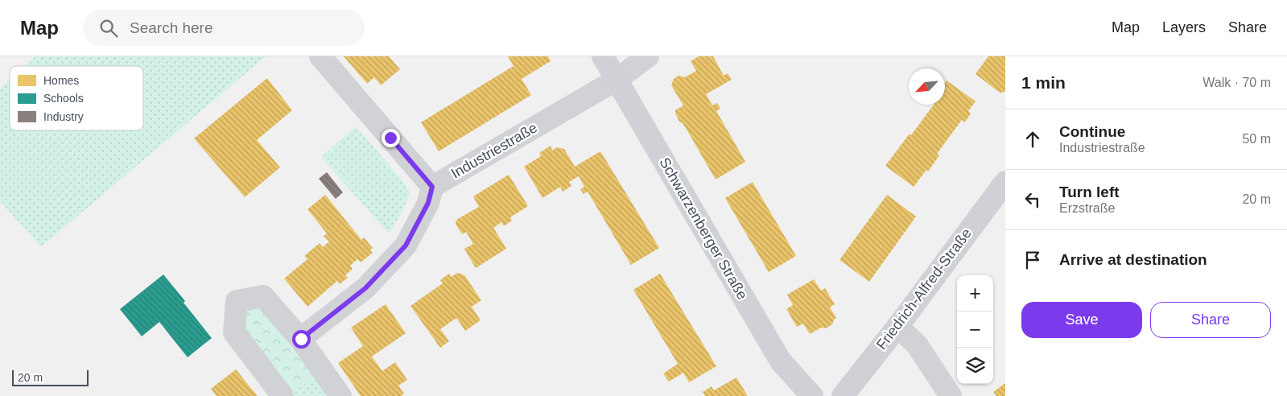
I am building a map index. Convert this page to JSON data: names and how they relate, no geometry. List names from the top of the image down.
{
  "streets": {
    "main road": ["Schwarzenberger Straße", "Friedrich-Alfred-Straße"],
    "street": ["Industriestraße"]
  },
  "crossings": [
    ["Industriestraße", "Schwarzenberger Straße"]
  ],
  "legend": ["Homes", "Schools", "Industry"],
  "scale_bar": "20 m",
  "north": "bottom left",
  "page": {
    "header": "Map",
    "search": "Search here",
    "nav": ["Map", "Layers", "Share"],
    "heading": ["1 min", "Walk · 70 m"],
    "list": [
      ["Continue", "Industriestraße", "50 m"],
      ["Turn left", "Erzstraße", "20 m"],
      "Arrive at destination"
    ],
    "map_buttons": ["+", "−"],
    "buttons": ["Save", "Share"],
    "scale": "20 m"
  }
}
